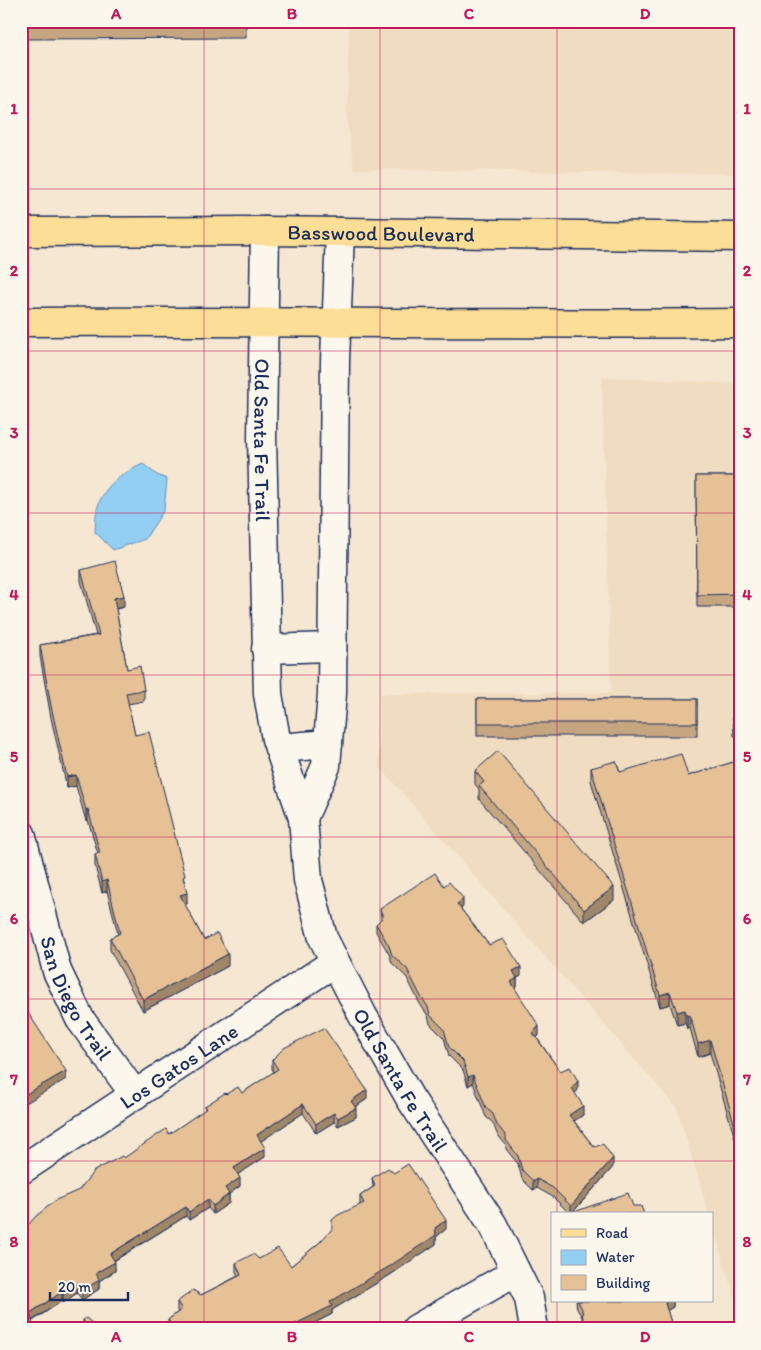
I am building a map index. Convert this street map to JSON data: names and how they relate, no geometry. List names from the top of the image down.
{
  "streets": {
    "main road": ["Basswood Boulevard"],
    "street": ["Old Santa Fe Trail", "San Diego Trail", "Los Gatos Lane"]
  },
  "crossings": [
    ["Basswood Boulevard", "Old Santa Fe Trail"],
    ["Old Santa Fe Trail", "Los Gatos Lane"],
    ["San Diego Trail", "Los Gatos Lane"]
  ],
  "legend": ["Road", "Water", "Building"],
  "scale_bar": "20 m",
  "grid": {
    "columns": [
      "A",
      "B",
      "C",
      "D"
    ],
    "rows": [
      "1",
      "2",
      "3",
      "4",
      "5",
      "6",
      "7",
      "8"
    ]
  }
}
